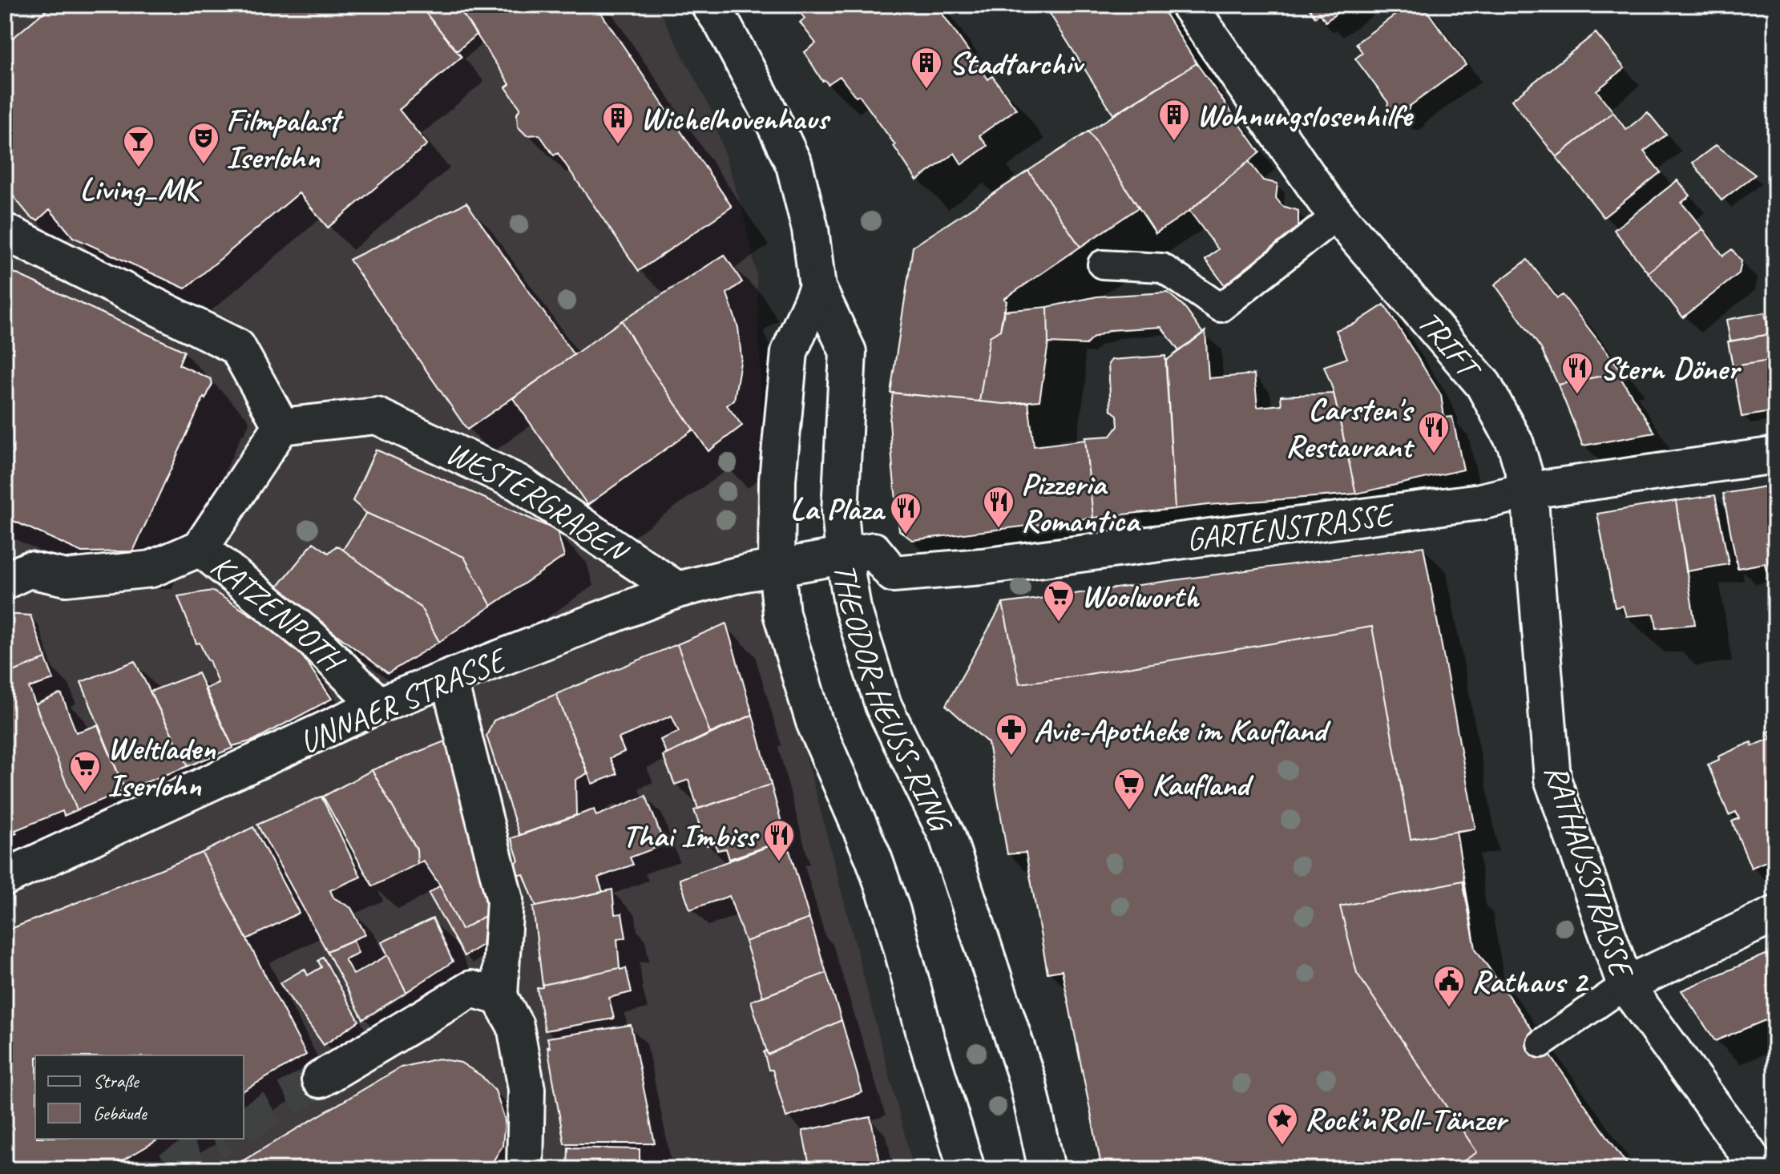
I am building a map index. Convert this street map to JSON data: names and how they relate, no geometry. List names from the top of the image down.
{
  "streets": {
    "street": [
      "TRIFT",
      "WESTERGRABEN",
      "GARTENSTRASSE",
      "KATZENPOTH",
      "THEODOR-HEUSS-RING",
      "UNNAER STRASSE",
      "RATHAUSSTRASSE"
    ]
  },
  "crossings": [
    ["TRIFT", "GARTENSTRASSE"],
    ["TRIFT", "RATHAUSSTRASSE"],
    ["WESTERGRABEN", "KATZENPOTH"],
    ["WESTERGRABEN", "UNNAER STRASSE"],
    ["GARTENSTRASSE", "THEODOR-HEUSS-RING"],
    ["GARTENSTRASSE", "UNNAER STRASSE"],
    ["GARTENSTRASSE", "RATHAUSSTRASSE"],
    ["KATZENPOTH", "UNNAER STRASSE"],
    ["THEODOR-HEUSS-RING", "UNNAER STRASSE"]
  ],
  "places": {
    "building": ["Stadtarchiv", "Wohnungslosenhilfe", "Wichelhovenhaus"],
    "theatre": ["Filmpalast Iserlohn"],
    "bar": ["Living_MK"],
    "restaurant": [
      "Stern Döner",
      "Carsten's Restaurant",
      "Pizzeria Romantica",
      "La Plaza",
      "Thai Imbiss"
    ],
    "supermarket": ["Woolworth", "Weltladen Iserlohn", "Kaufland"],
    "pharmacy": ["Avie-Apotheke im Kaufland"],
    "public building": ["Rathaus 2"],
    "place": ["Rock’n’Roll-Tänzer"]
  },
  "legend": ["Straße", "Gebäude"]
}
